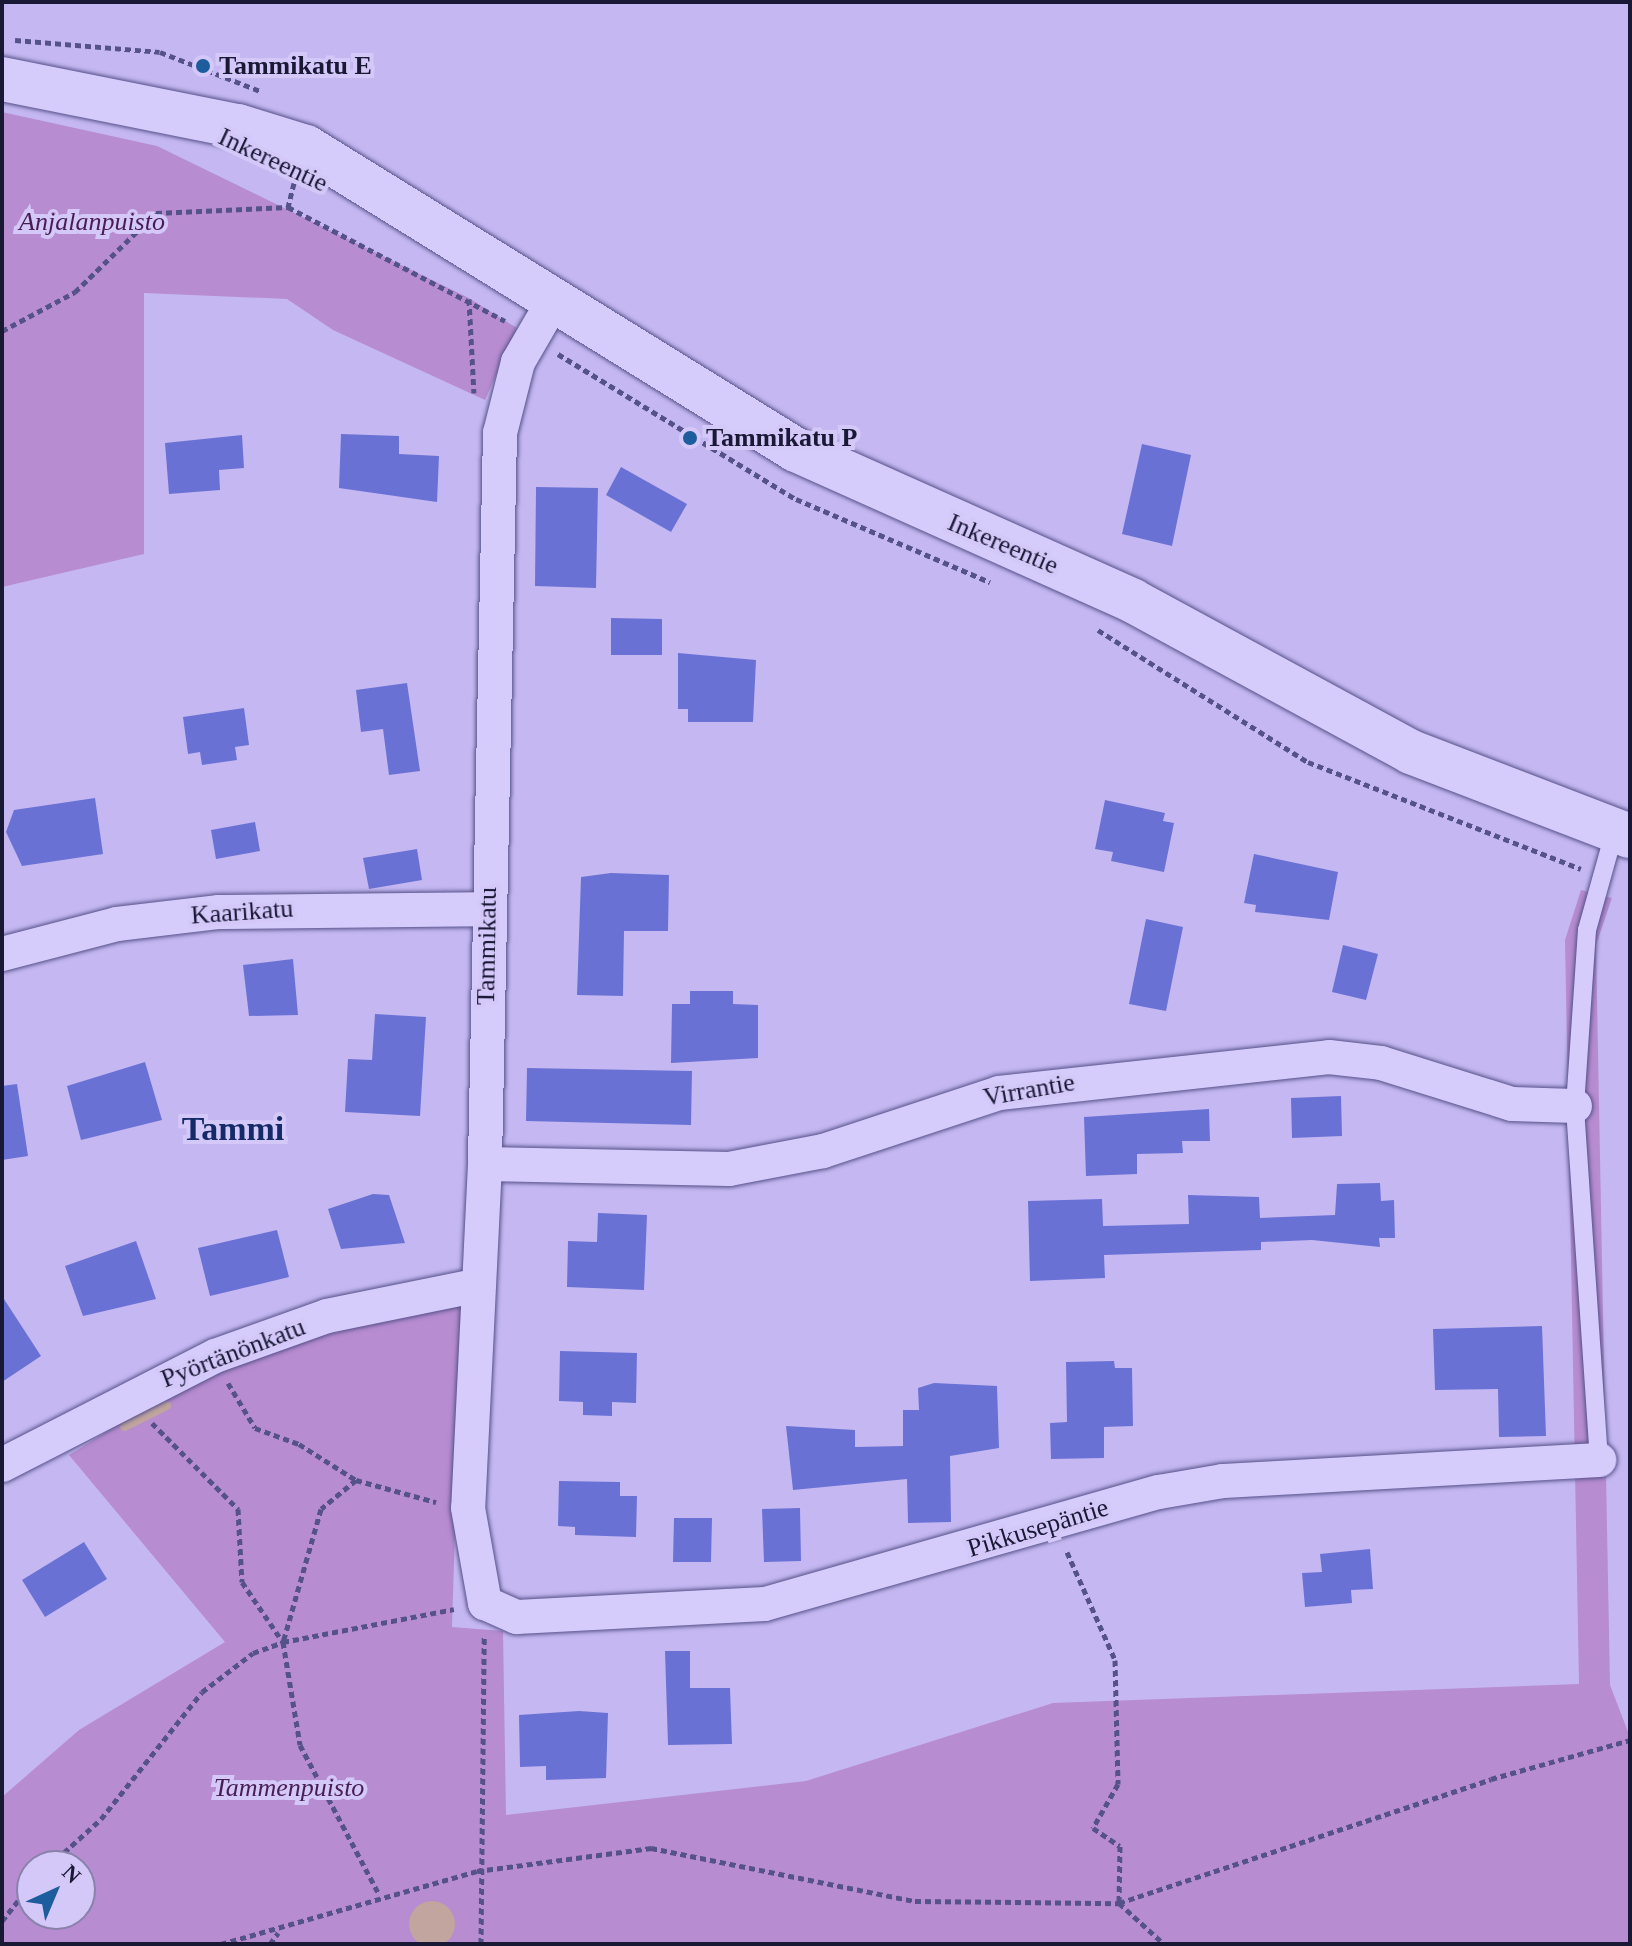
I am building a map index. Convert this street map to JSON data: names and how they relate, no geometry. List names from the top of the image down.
{
  "streets": {
    "street": [
      "Inkereentie",
      "Kaarikatu",
      "Tammikatu",
      "Virrantie",
      "Pyörtänönkatu",
      "Pikkusepäntie"
    ]
  },
  "crossings": [
    ["Inkereentie", "Tammikatu"],
    ["Kaarikatu", "Tammikatu"],
    ["Tammikatu", "Virrantie"],
    ["Tammikatu", "Pyörtänönkatu"],
    ["Tammikatu", "Pikkusepäntie"]
  ],
  "districts": ["Tammi"],
  "parks": ["Anjalanpuisto", "Tammenpuisto"],
  "places": ["Tammikatu E", "Tammikatu P"],
  "north": "top right"
}
